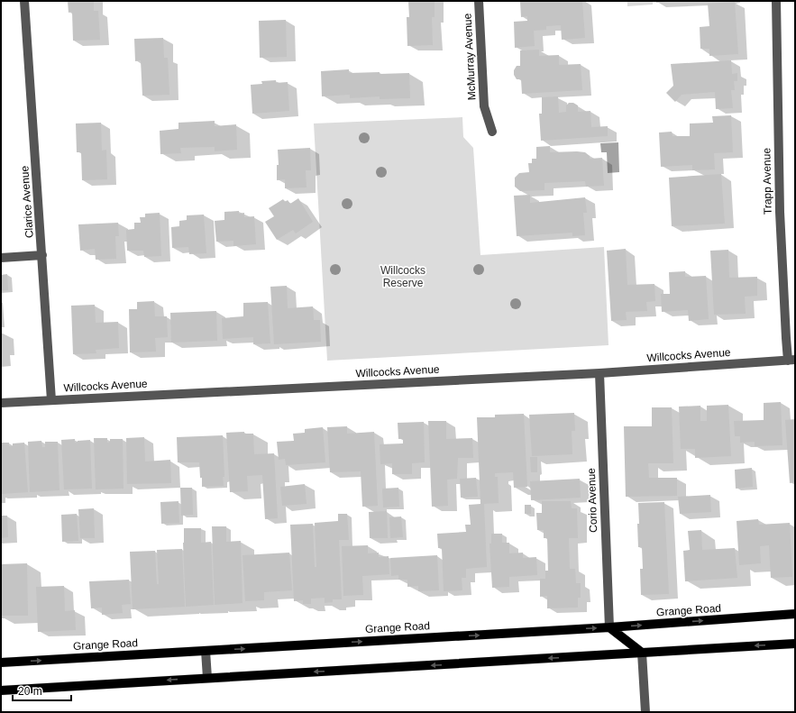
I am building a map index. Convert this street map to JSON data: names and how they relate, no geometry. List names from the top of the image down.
{
  "streets": {
    "main road": ["Grange Road"],
    "street": [
      "McMurray Avenue",
      "Trapp Avenue",
      "Clarice Avenue",
      "Willcocks Avenue",
      "Corio Avenue"
    ]
  },
  "crossings": [
    ["Trapp Avenue", "Willcocks Avenue"],
    ["Clarice Avenue", "Willcocks Avenue"],
    ["Willcocks Avenue", "Corio Avenue"],
    ["Corio Avenue", "Grange Road"]
  ],
  "parks": ["Willcocks Reserve"],
  "scale_bar": "20 m"
}
